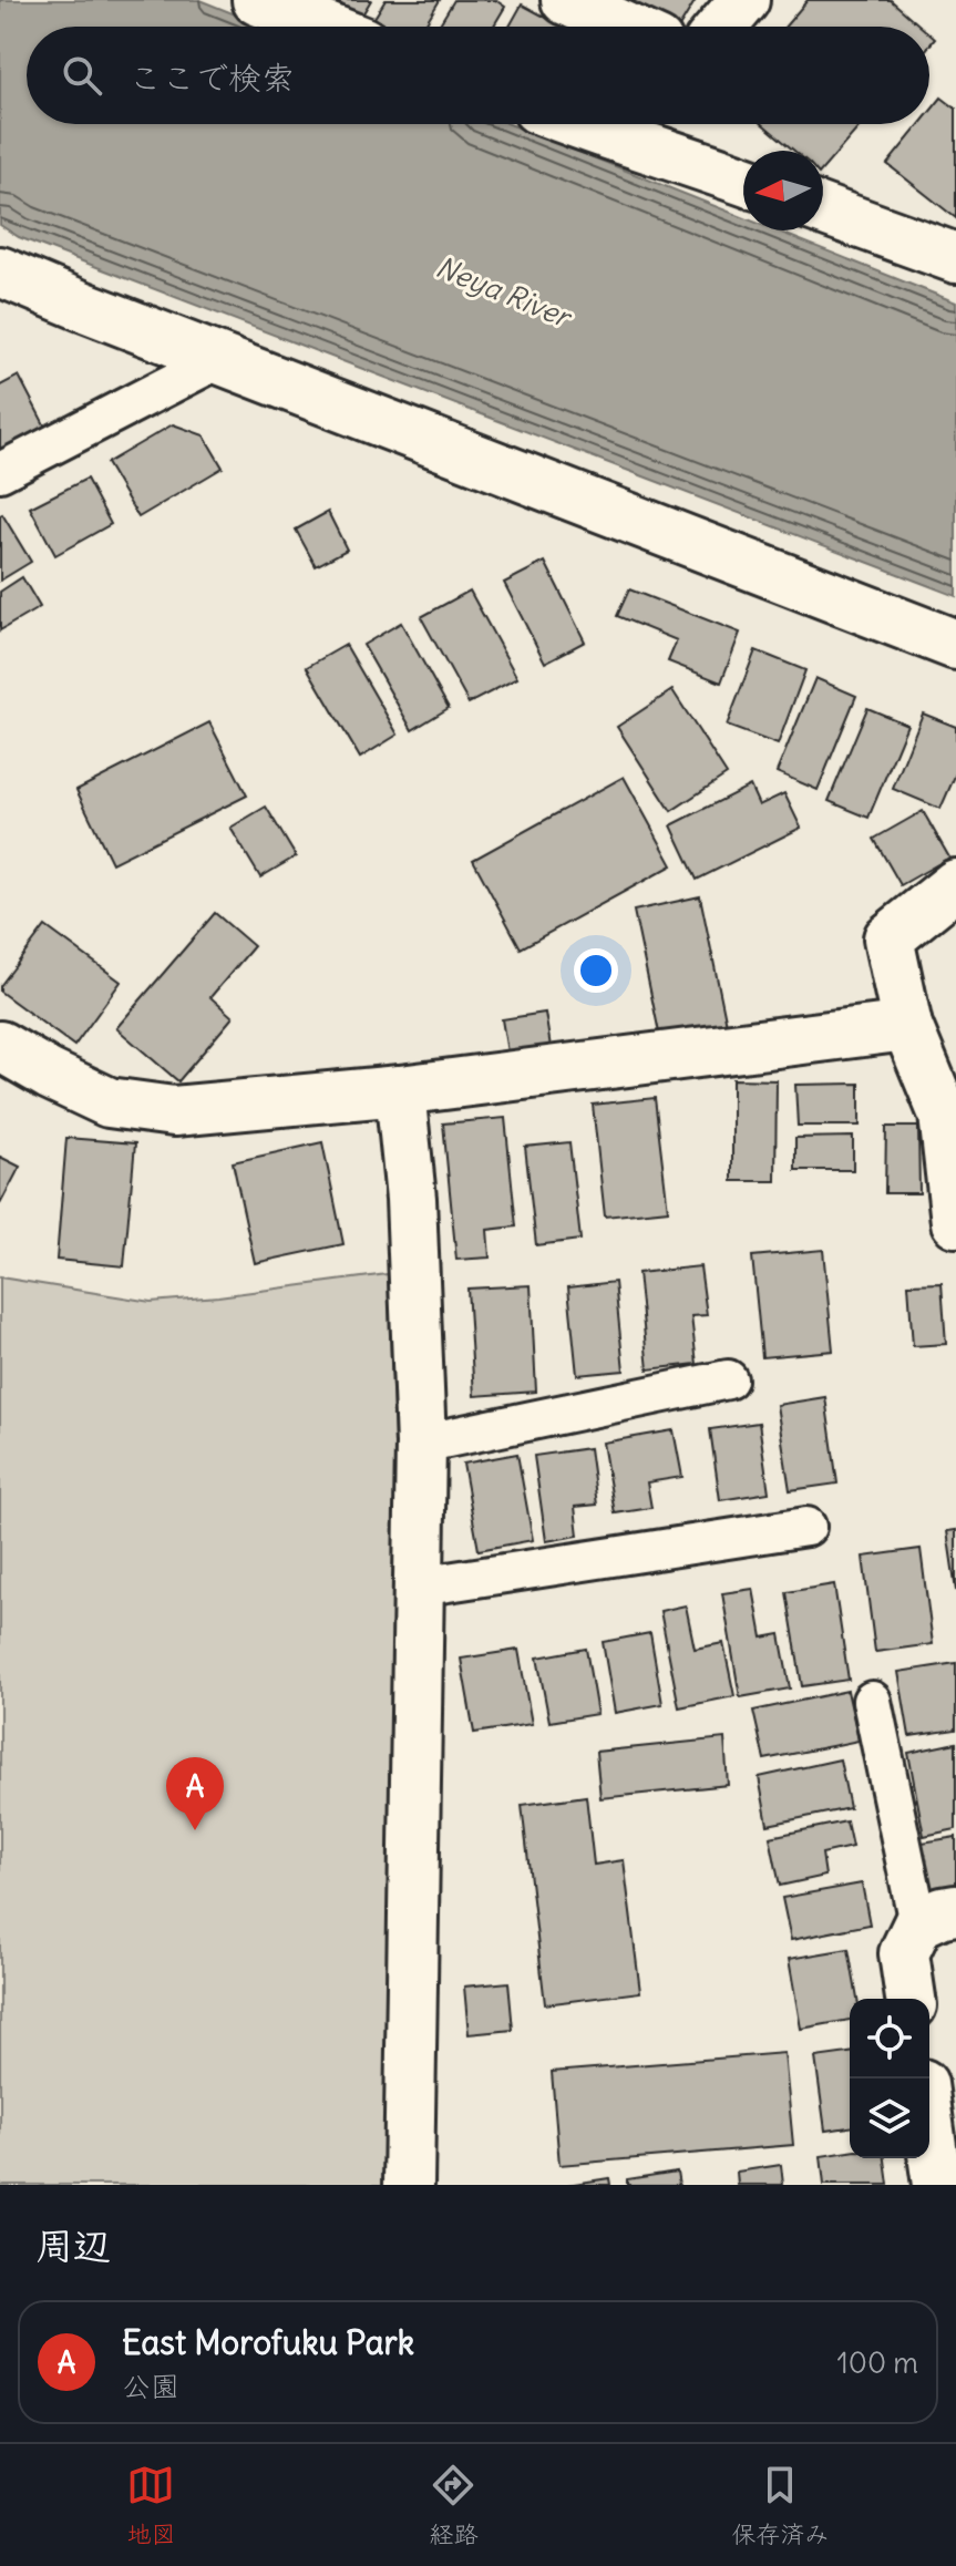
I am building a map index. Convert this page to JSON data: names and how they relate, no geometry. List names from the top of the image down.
{
  "water": ["Neya River"],
  "north": "left",
  "page": {
    "search": "ここで検索",
    "pins": "A",
    "heading": "周辺",
    "list": [
      {
        "mark": "A",
        "name": "East Morofuku Park",
        "note": "公園",
        "value": "100 m"
      }
    ],
    "nav": ["地図", "経路", "保存済み"]
  }
}
